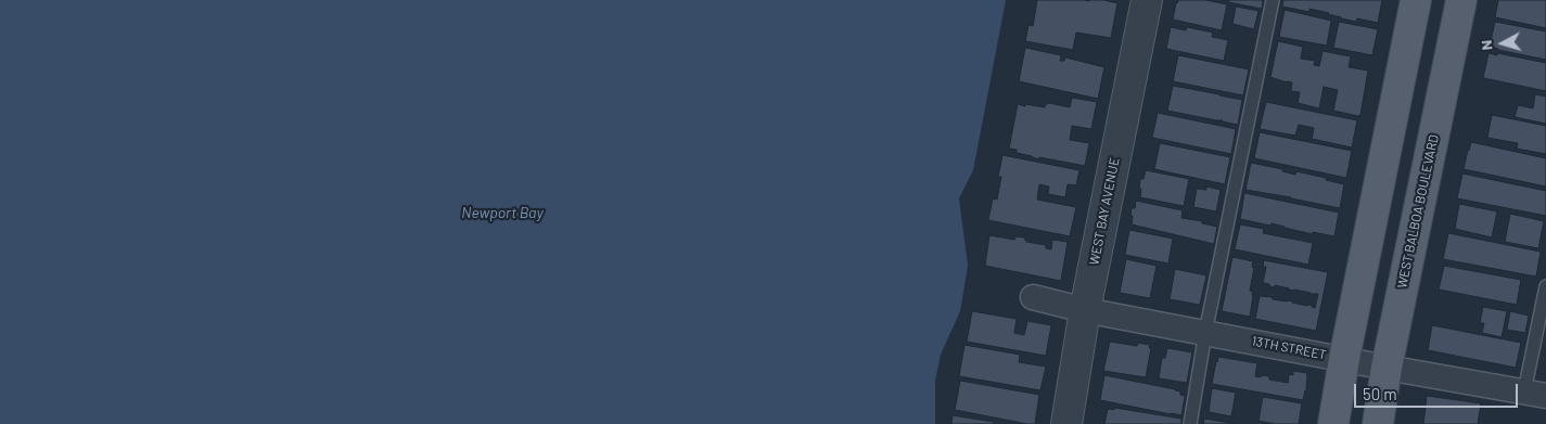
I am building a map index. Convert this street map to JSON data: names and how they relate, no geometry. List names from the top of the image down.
{
  "streets": {
    "main road": ["WEST BALBOA BOULEVARD"],
    "street": ["WEST BAY AVENUE", "13TH STREET"]
  },
  "crossings": [
    ["WEST BAY AVENUE", "13TH STREET"],
    ["WEST BALBOA BOULEVARD", "13TH STREET"]
  ],
  "water": ["Newport Bay"],
  "scale_bar": "50 m",
  "north": "left"
}
